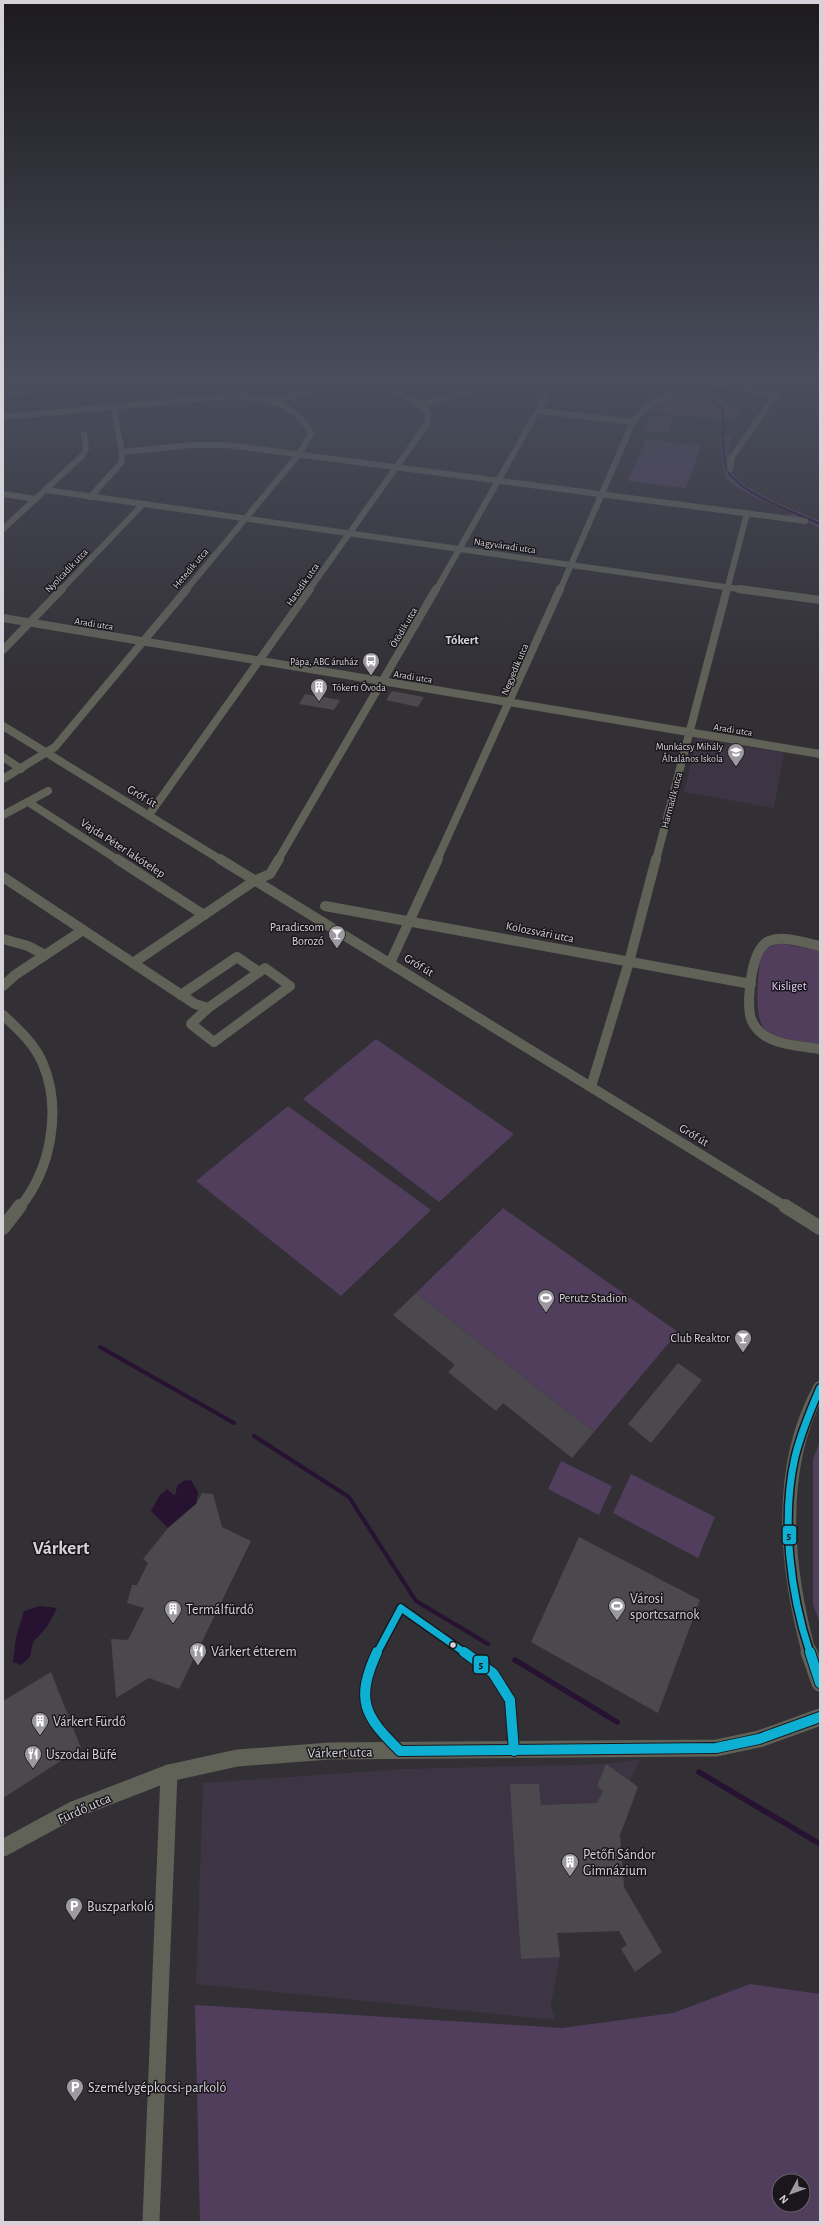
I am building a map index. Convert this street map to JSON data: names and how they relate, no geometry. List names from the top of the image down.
{
  "streets": {
    "street": [
      "Nagyváradi utca",
      "Hetedik utca",
      "Nyolcadik utca",
      "Hatodik utca",
      "Aradi utca",
      "Ötödik utca",
      "Negyedik utca",
      "Gróf út",
      "Harmadik utca",
      "Vajda Péter lakótelep",
      "Kolozsvári utca",
      "Várkert utca",
      "Fürdő utca"
    ]
  },
  "crossings": [
    ["Nagyváradi utca", "Hetedik utca"],
    ["Nagyváradi utca", "Nyolcadik utca"],
    ["Nagyváradi utca", "Hatodik utca"],
    ["Nagyváradi utca", "Ötödik utca"],
    ["Nagyváradi utca", "Negyedik utca"],
    ["Nagyváradi utca", "Harmadik utca"],
    ["Hetedik utca", "Aradi utca"],
    ["Hetedik utca", "Gróf út"],
    ["Nyolcadik utca", "Aradi utca"],
    ["Hatodik utca", "Aradi utca"],
    ["Hatodik utca", "Gróf út"],
    ["Aradi utca", "Ötödik utca"],
    ["Aradi utca", "Negyedik utca"],
    ["Aradi utca", "Harmadik utca"],
    ["Ötödik utca", "Gróf út"],
    ["Negyedik utca", "Gróf út"],
    ["Negyedik utca", "Kolozsvári utca"],
    ["Gróf út", "Harmadik utca"],
    ["Harmadik utca", "Kolozsvári utca"],
    ["Várkert utca", "Fürdő utca"]
  ],
  "districts": ["Tókert", "Várkert"],
  "parks": ["Kisliget"],
  "places": {
    "bus stop": ["Pápa, ABC áruház"],
    "building": [
      "Tókerti Óvoda",
      "Termálfürdő",
      "Várkert Fürdő",
      "Petőfi Sándor Gimnázium"
    ],
    "school or university": ["Munkácsy Mihály Általános Iskola"],
    "bar": ["Paradicsom Borozó", "Club Reaktor"],
    "sports": ["Perutz Stadion", "Városi sportcsarnok"],
    "restaurant": ["Várkert étterem", "Uszodai Büfé"],
    "parking": ["Buszparkoló", "Személygépkocsi-parkoló"]
  },
  "lines": ["transit line 5"],
  "north": "bottom left"
}
